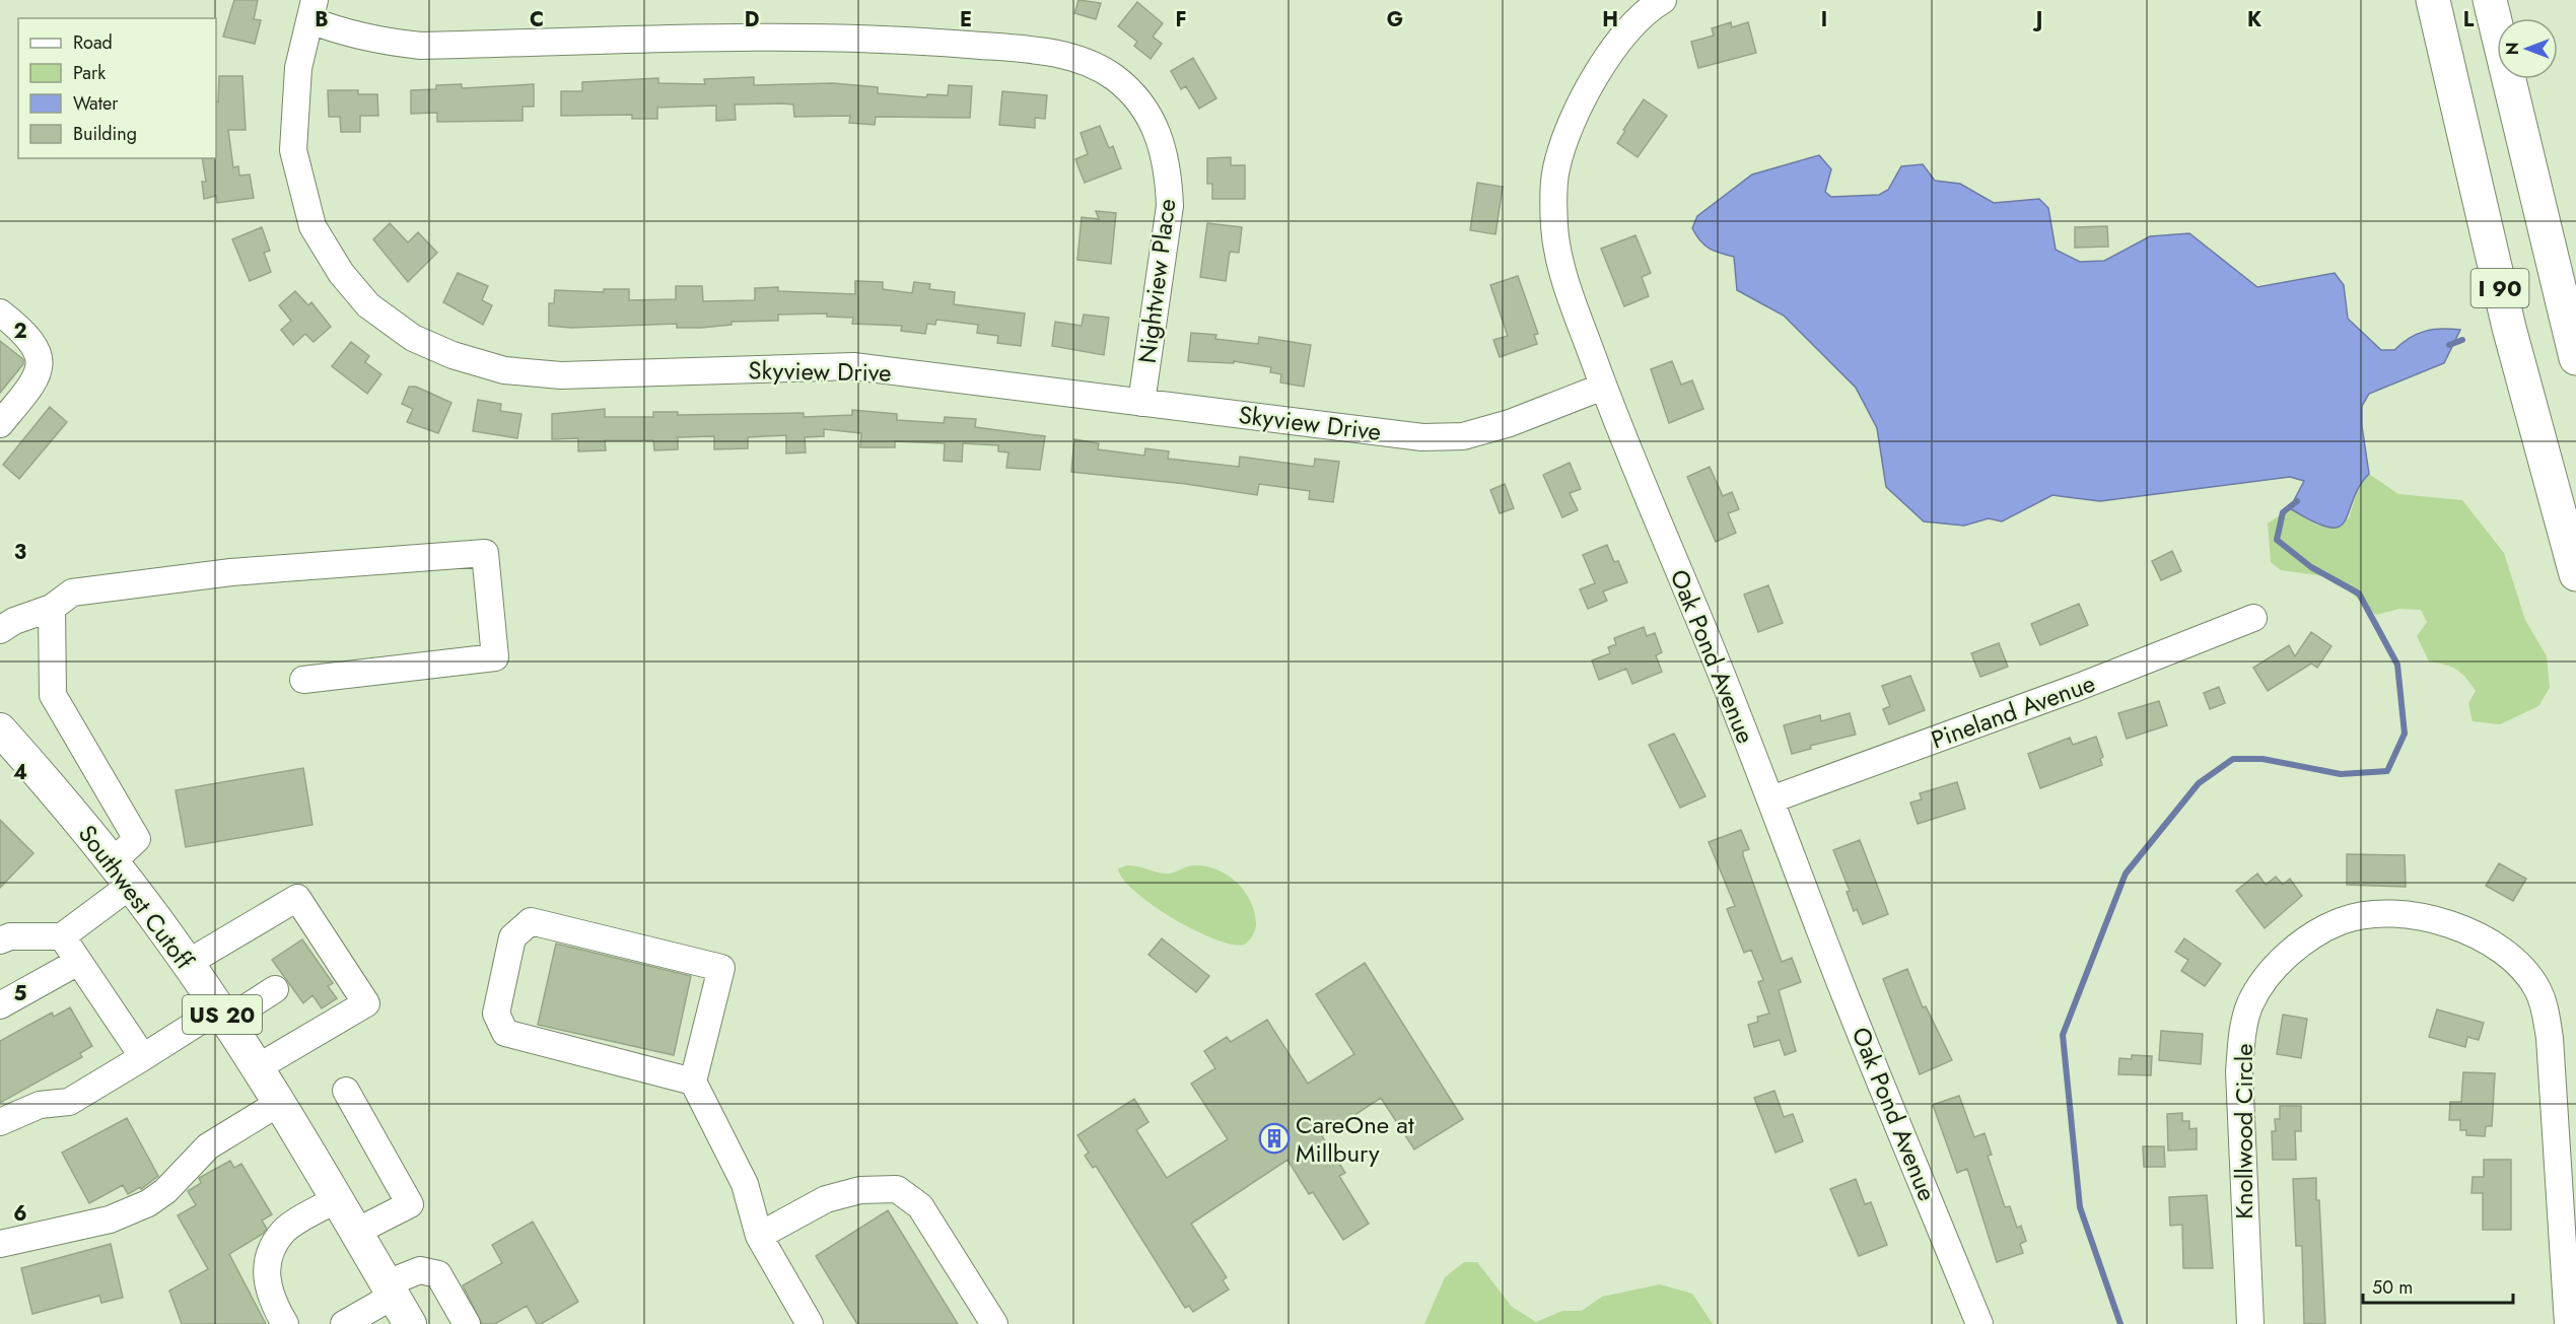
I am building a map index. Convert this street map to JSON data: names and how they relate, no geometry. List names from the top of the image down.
{
  "streets": {
    "highway": ["I 90"],
    "main road": ["Southwest Cutoff", "US 20"],
    "street": [
      "Nightview Place",
      "Skyview Drive",
      "Oak Pond Avenue",
      "Pineland Avenue",
      "Knollwood Circle"
    ]
  },
  "crossings": [
    ["Nightview Place", "Skyview Drive"],
    ["Skyview Drive", "Oak Pond Avenue"],
    ["Oak Pond Avenue", "Pineland Avenue"]
  ],
  "places": {
    "building": ["CareOne at Millbury"]
  },
  "legend": [
    "Road",
    "Park",
    "Water",
    "Building"
  ],
  "scale_bar": "50 m",
  "north": "left",
  "grid": {
    "columns": [
      "B",
      "C",
      "D",
      "E",
      "F",
      "G",
      "H",
      "I",
      "J",
      "K",
      "L"
    ],
    "rows": [
      "2",
      "3",
      "4",
      "5",
      "6"
    ]
  }
}
